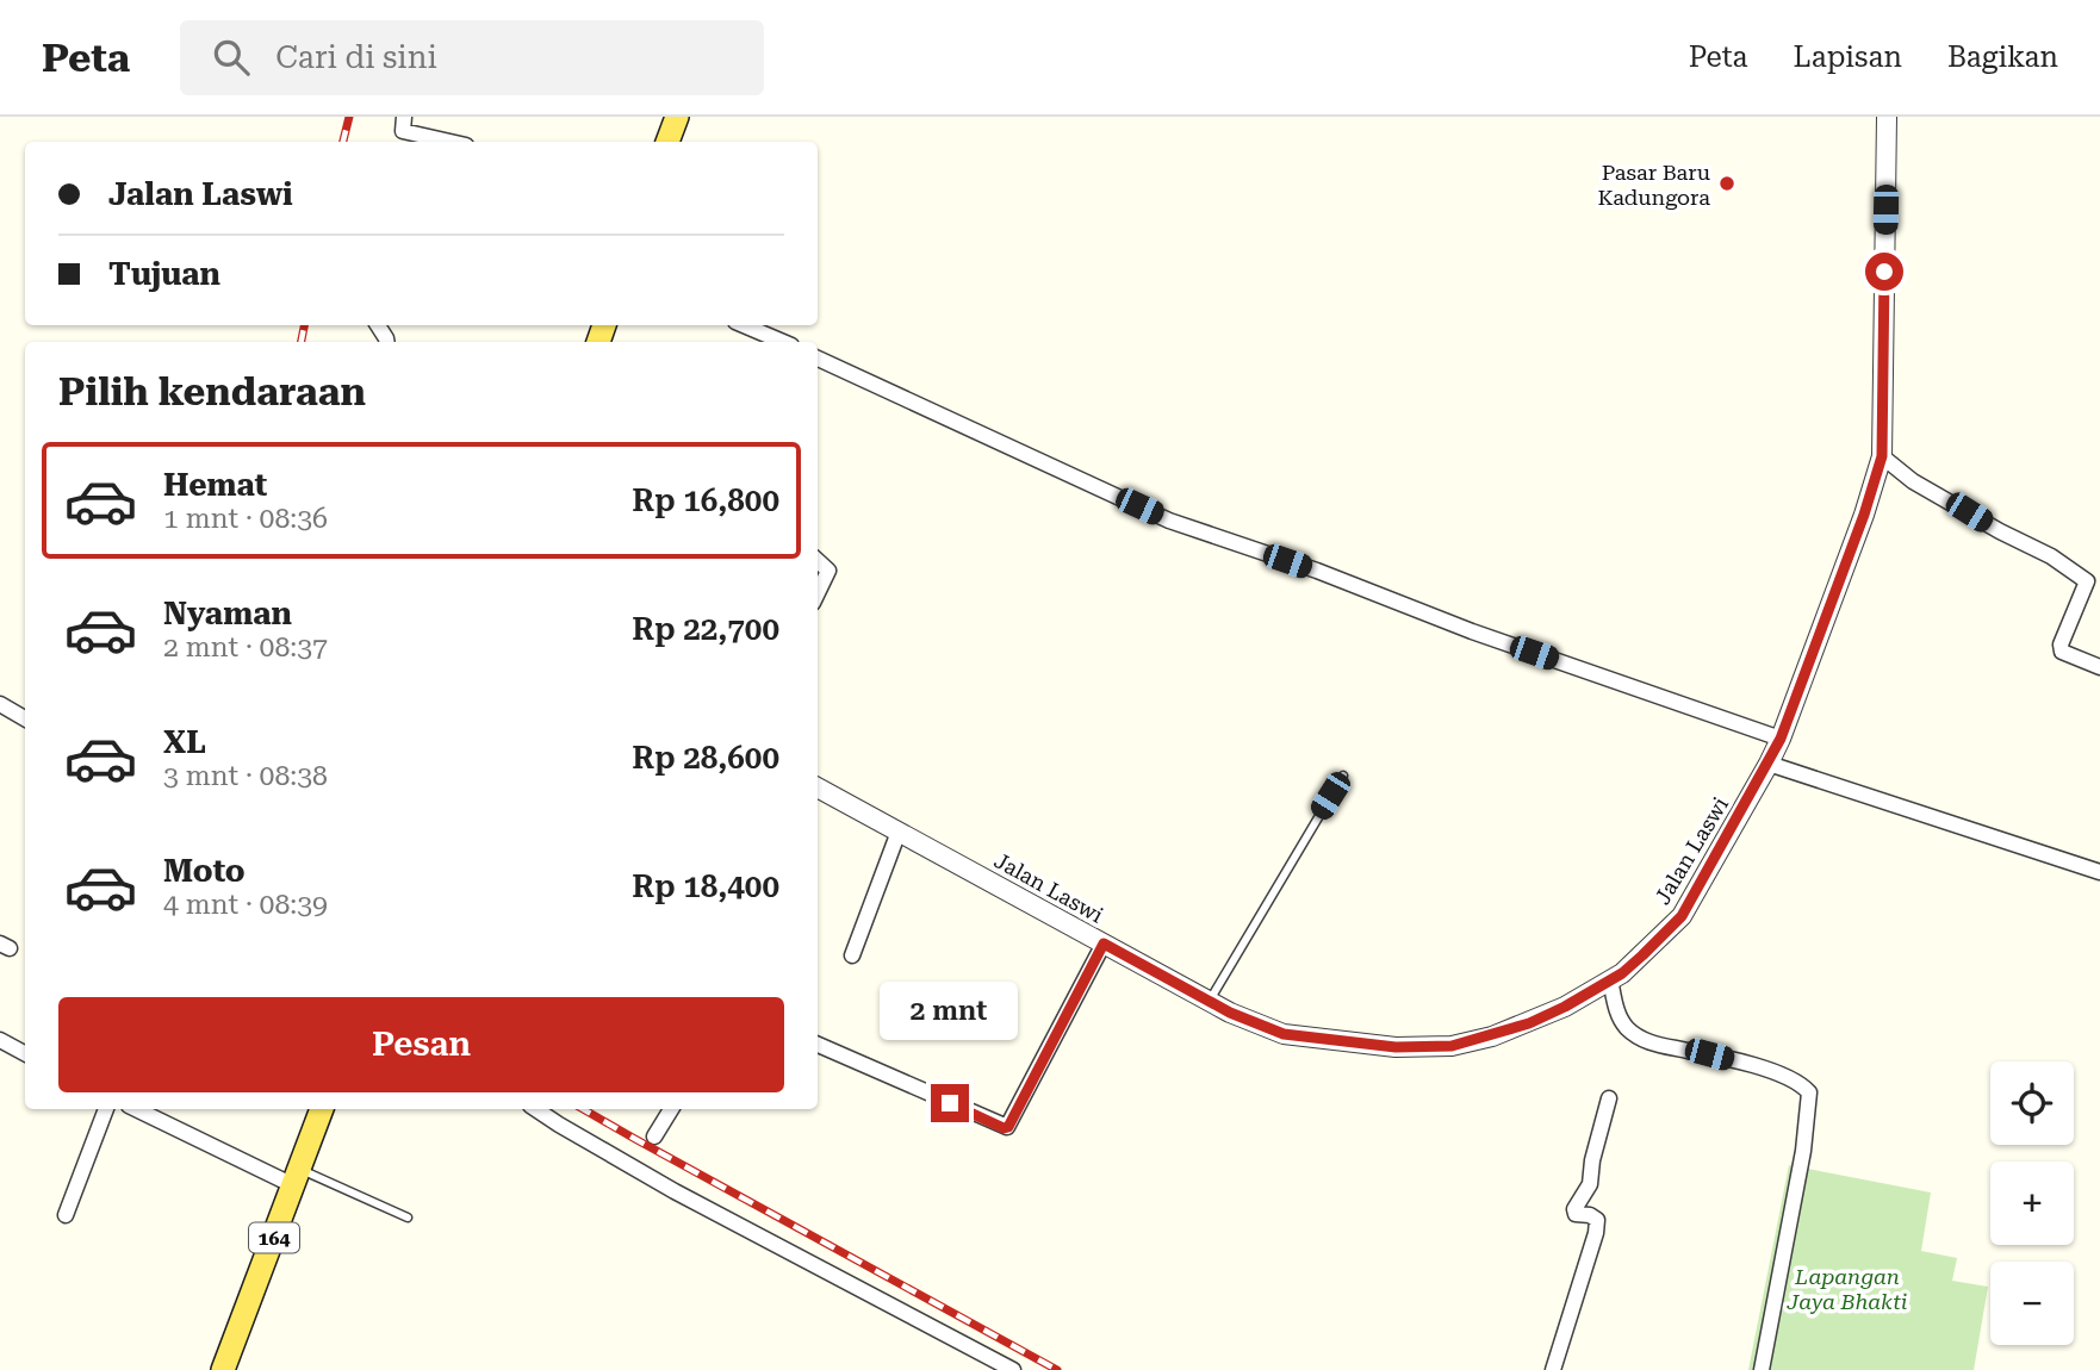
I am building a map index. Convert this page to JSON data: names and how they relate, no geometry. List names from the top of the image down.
{
  "streets": {
    "main road": ["164"],
    "street": ["Jalan Laswi"]
  },
  "parks": ["Lapangan Jaya Bhakti"],
  "places": ["Pasar Baru Kadungora"],
  "page": {
    "header": "Peta",
    "search": "Cari di sini",
    "nav": ["Peta", "Lapisan", "Bagikan"],
    "banner": ["Jalan Laswi", "Tujuan"],
    "heading": "Pilih kendaraan",
    "list": [
      {
        "name": "Hemat",
        "note": "1 mnt · 08:36",
        "value": "Rp 16,800"
      },
      {
        "name": "Nyaman",
        "note": "2 mnt · 08:37",
        "value": "Rp 22,700"
      },
      {
        "name": "XL",
        "note": "3 mnt · 08:38",
        "value": "Rp 28,600"
      },
      {
        "name": "Moto",
        "note": "4 mnt · 08:39",
        "value": "Rp 18,400"
      }
    ],
    "buttons": "Pesan",
    "bubble": "2 mnt",
    "map_buttons": ["+", "−"]
  }
}
